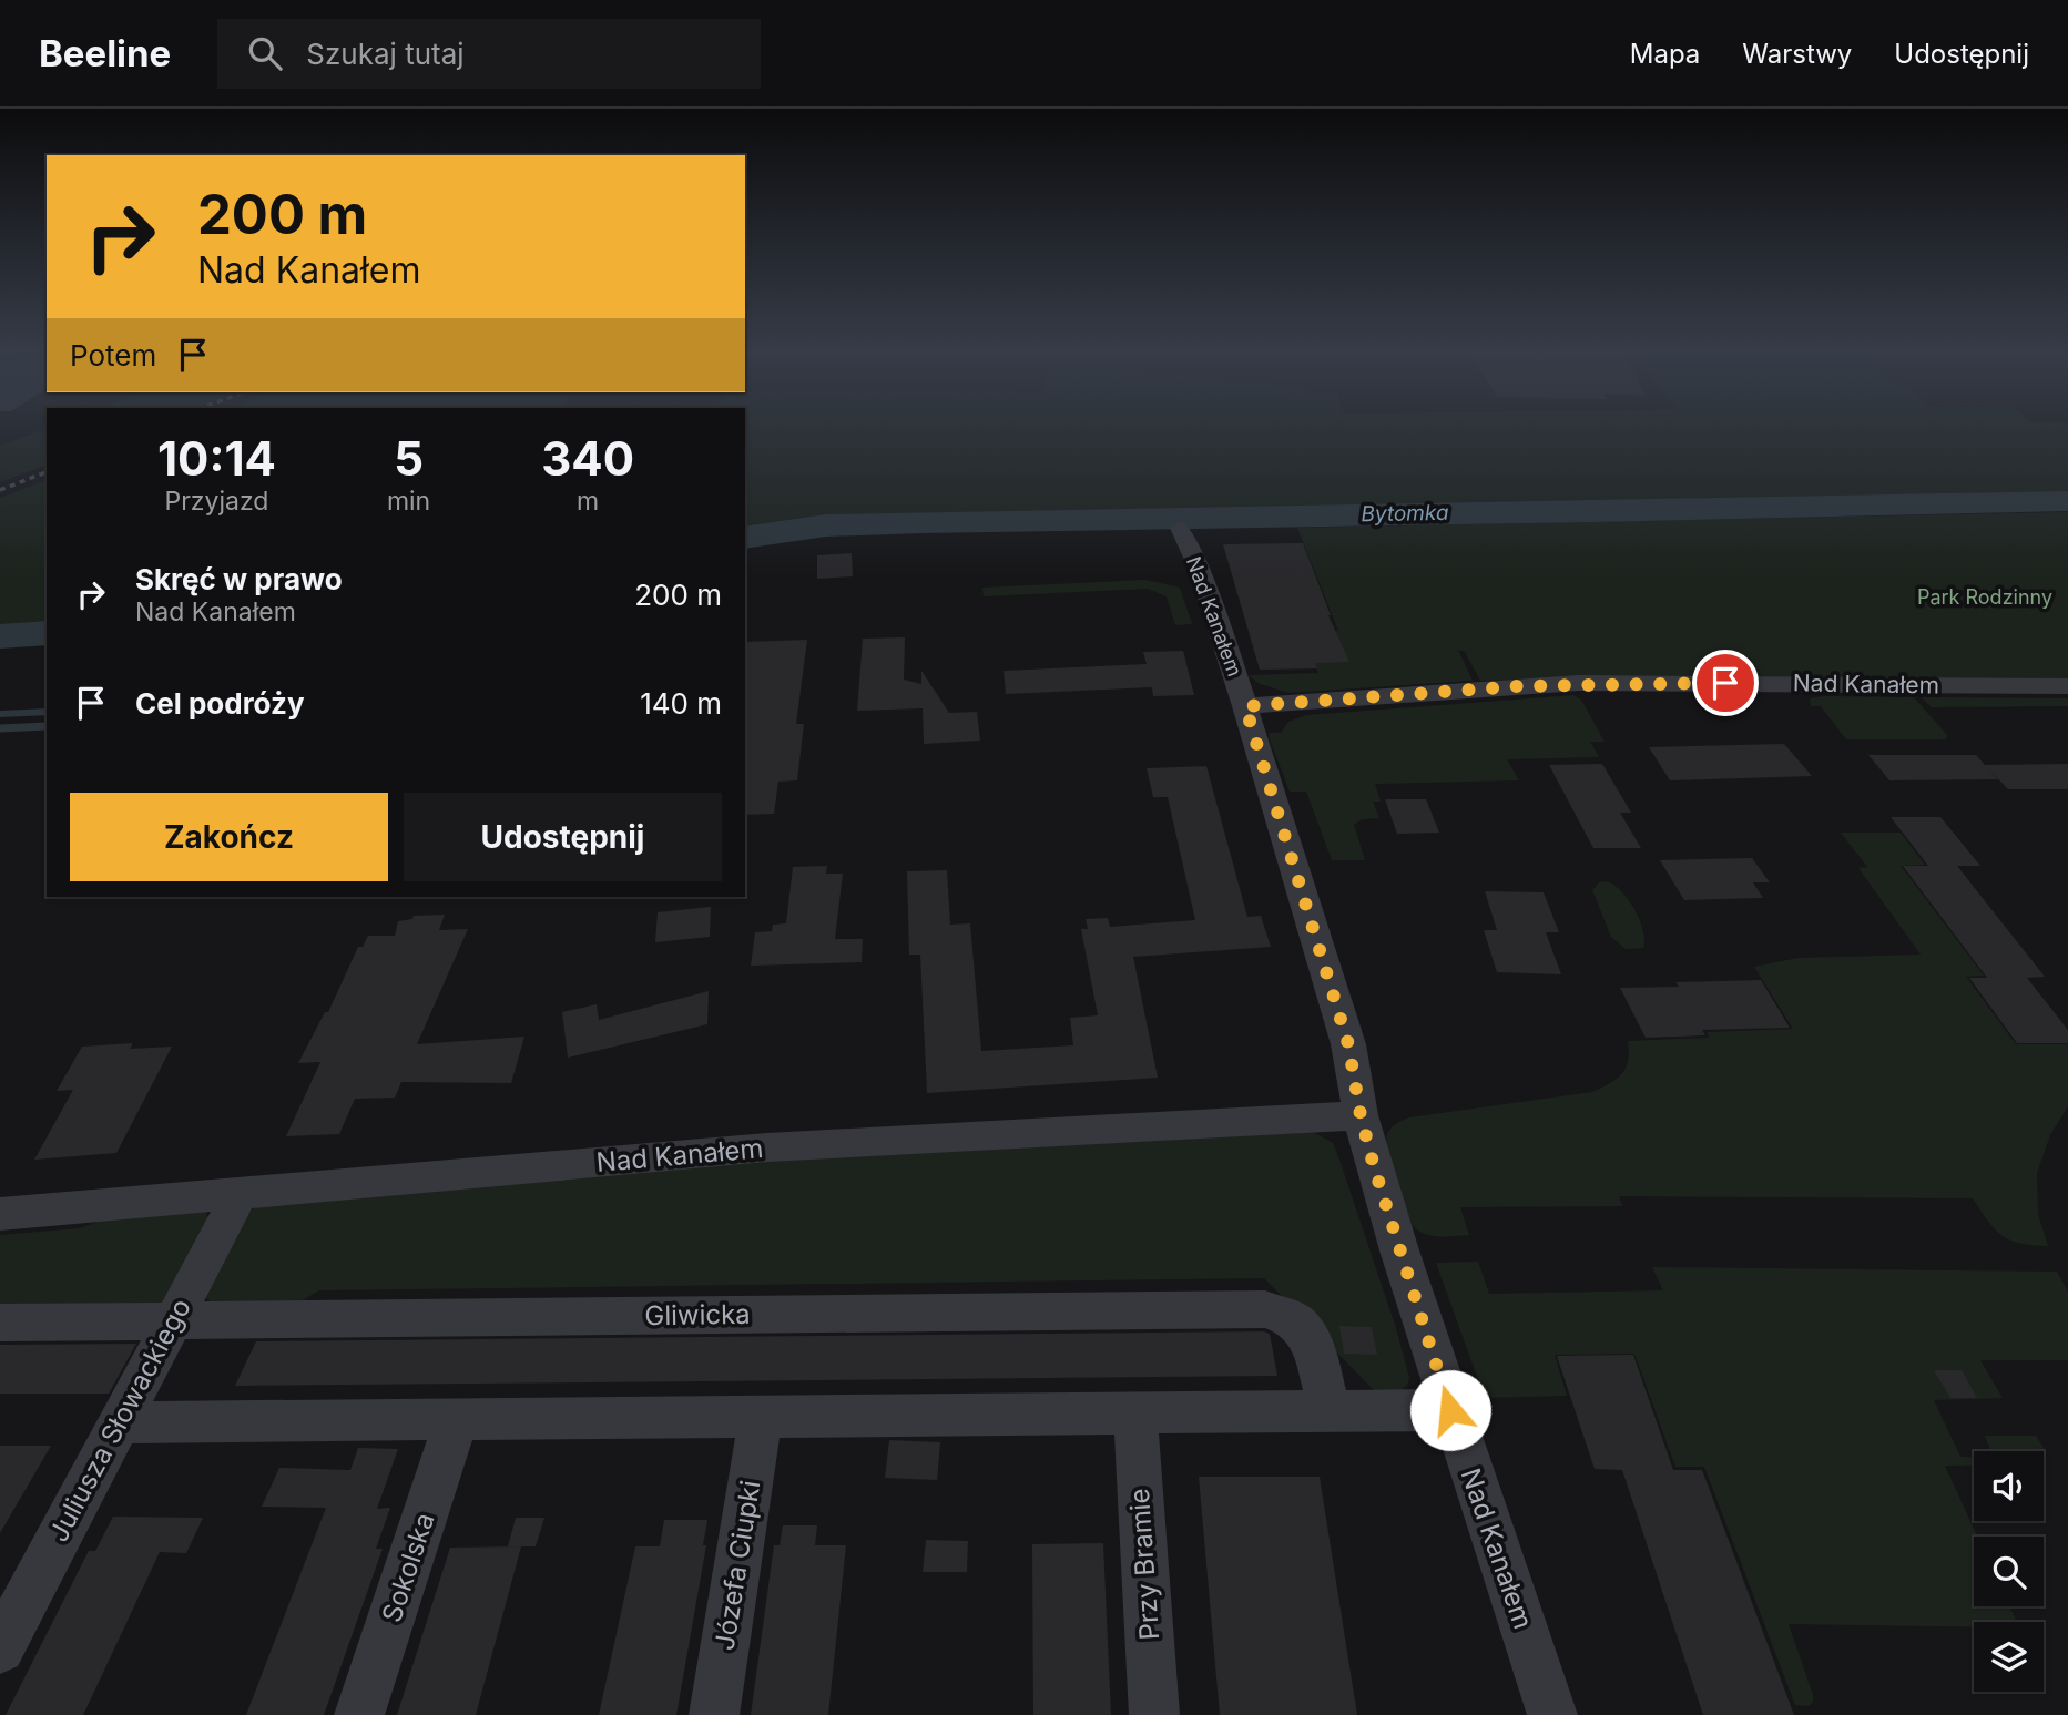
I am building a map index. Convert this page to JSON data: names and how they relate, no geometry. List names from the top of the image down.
{
  "streets": {
    "street": [
      "Nad Kanałem",
      "Gliwicka",
      "Juliusza Słowackiego",
      "Przy Bramie",
      "Józefa Ciupki",
      "Sokolska"
    ]
  },
  "crossings": [
    ["Nad Kanałem", "Juliusza Słowackiego"],
    ["Gliwicka", "Juliusza Słowackiego"]
  ],
  "water": ["Bytomka"],
  "parks": ["Park Rodzinny"],
  "page": {
    "header": "Beeline",
    "search": "Szukaj tutaj",
    "nav": ["Mapa", "Warstwy", "Udostępnij"],
    "turn": ["200 m", "Nad Kanałem"],
    "then": "Potem",
    "eta": [
      "10:14",
      "Przyjazd",
      "5",
      "min",
      "340",
      "m"
    ],
    "list": [
      {
        "name": "Skręć w prawo",
        "note": "Nad Kanałem",
        "value": "200 m"
      },
      {
        "name": "Cel podróży",
        "value": "140 m"
      }
    ],
    "buttons": ["Zakończ", "Udostępnij"]
  }
}
